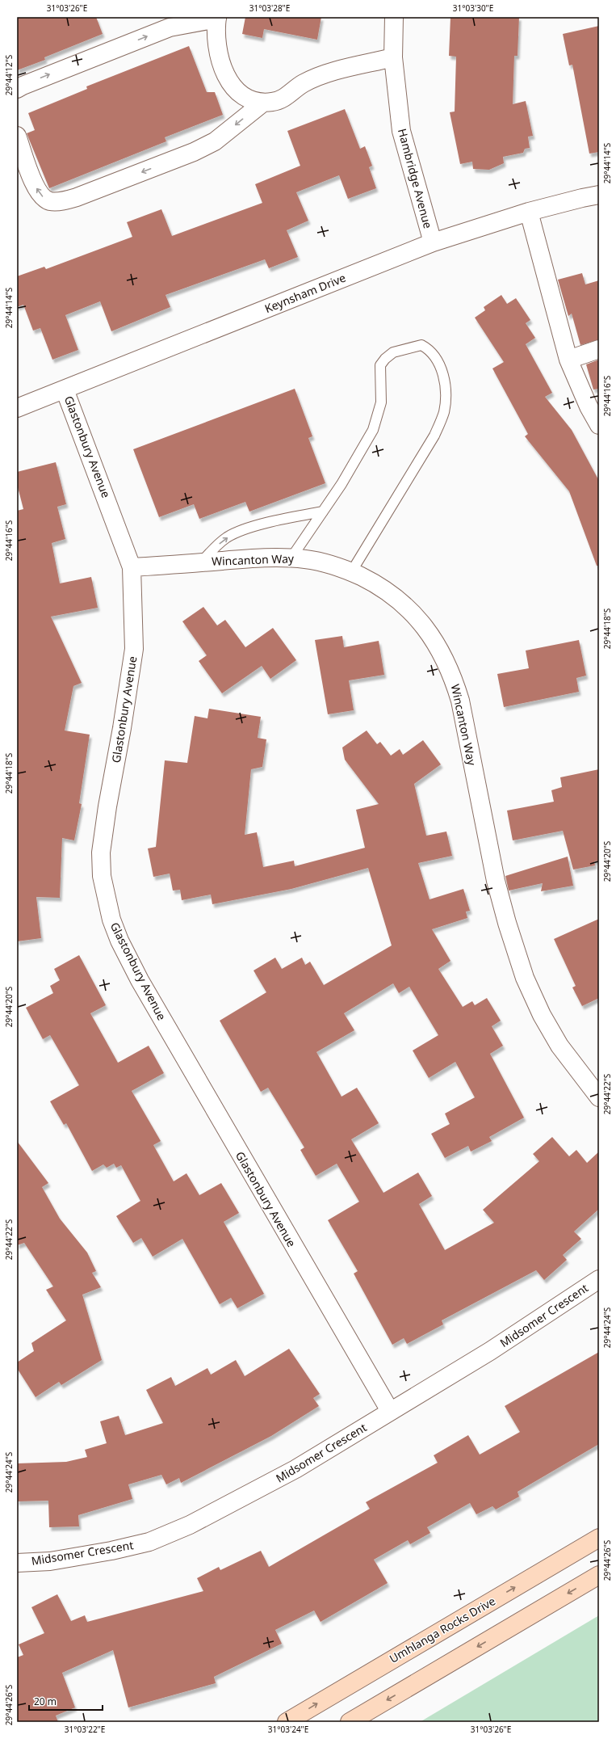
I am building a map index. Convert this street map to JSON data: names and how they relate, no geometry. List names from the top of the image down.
{
  "streets": {
    "main road": ["Umhlanga Rocks Drive"],
    "street": [
      "Hambridge Avenue",
      "Keynsham Drive",
      "Glastonbury Avenue",
      "Wincanton Way",
      "Midsomer Crescent"
    ]
  },
  "crossings": [
    ["Hambridge Avenue", "Keynsham Drive"],
    ["Keynsham Drive", "Glastonbury Avenue"],
    ["Glastonbury Avenue", "Wincanton Way"],
    ["Glastonbury Avenue", "Midsomer Crescent"]
  ],
  "scale_bar": "20 m",
  "coordinates": [
    "31°03'26\"E",
    "31°03'28\"E",
    "31°03'30\"E",
    "29°44'12\"S",
    "29°44'14\"S",
    "29°44'16\"S",
    "29°44'18\"S",
    "29°44'20\"S",
    "29°44'22\"S",
    "29°44'24\"S",
    "29°44'26\"S",
    "31°03'22\"E",
    "31°03'24\"E"
  ]
}
